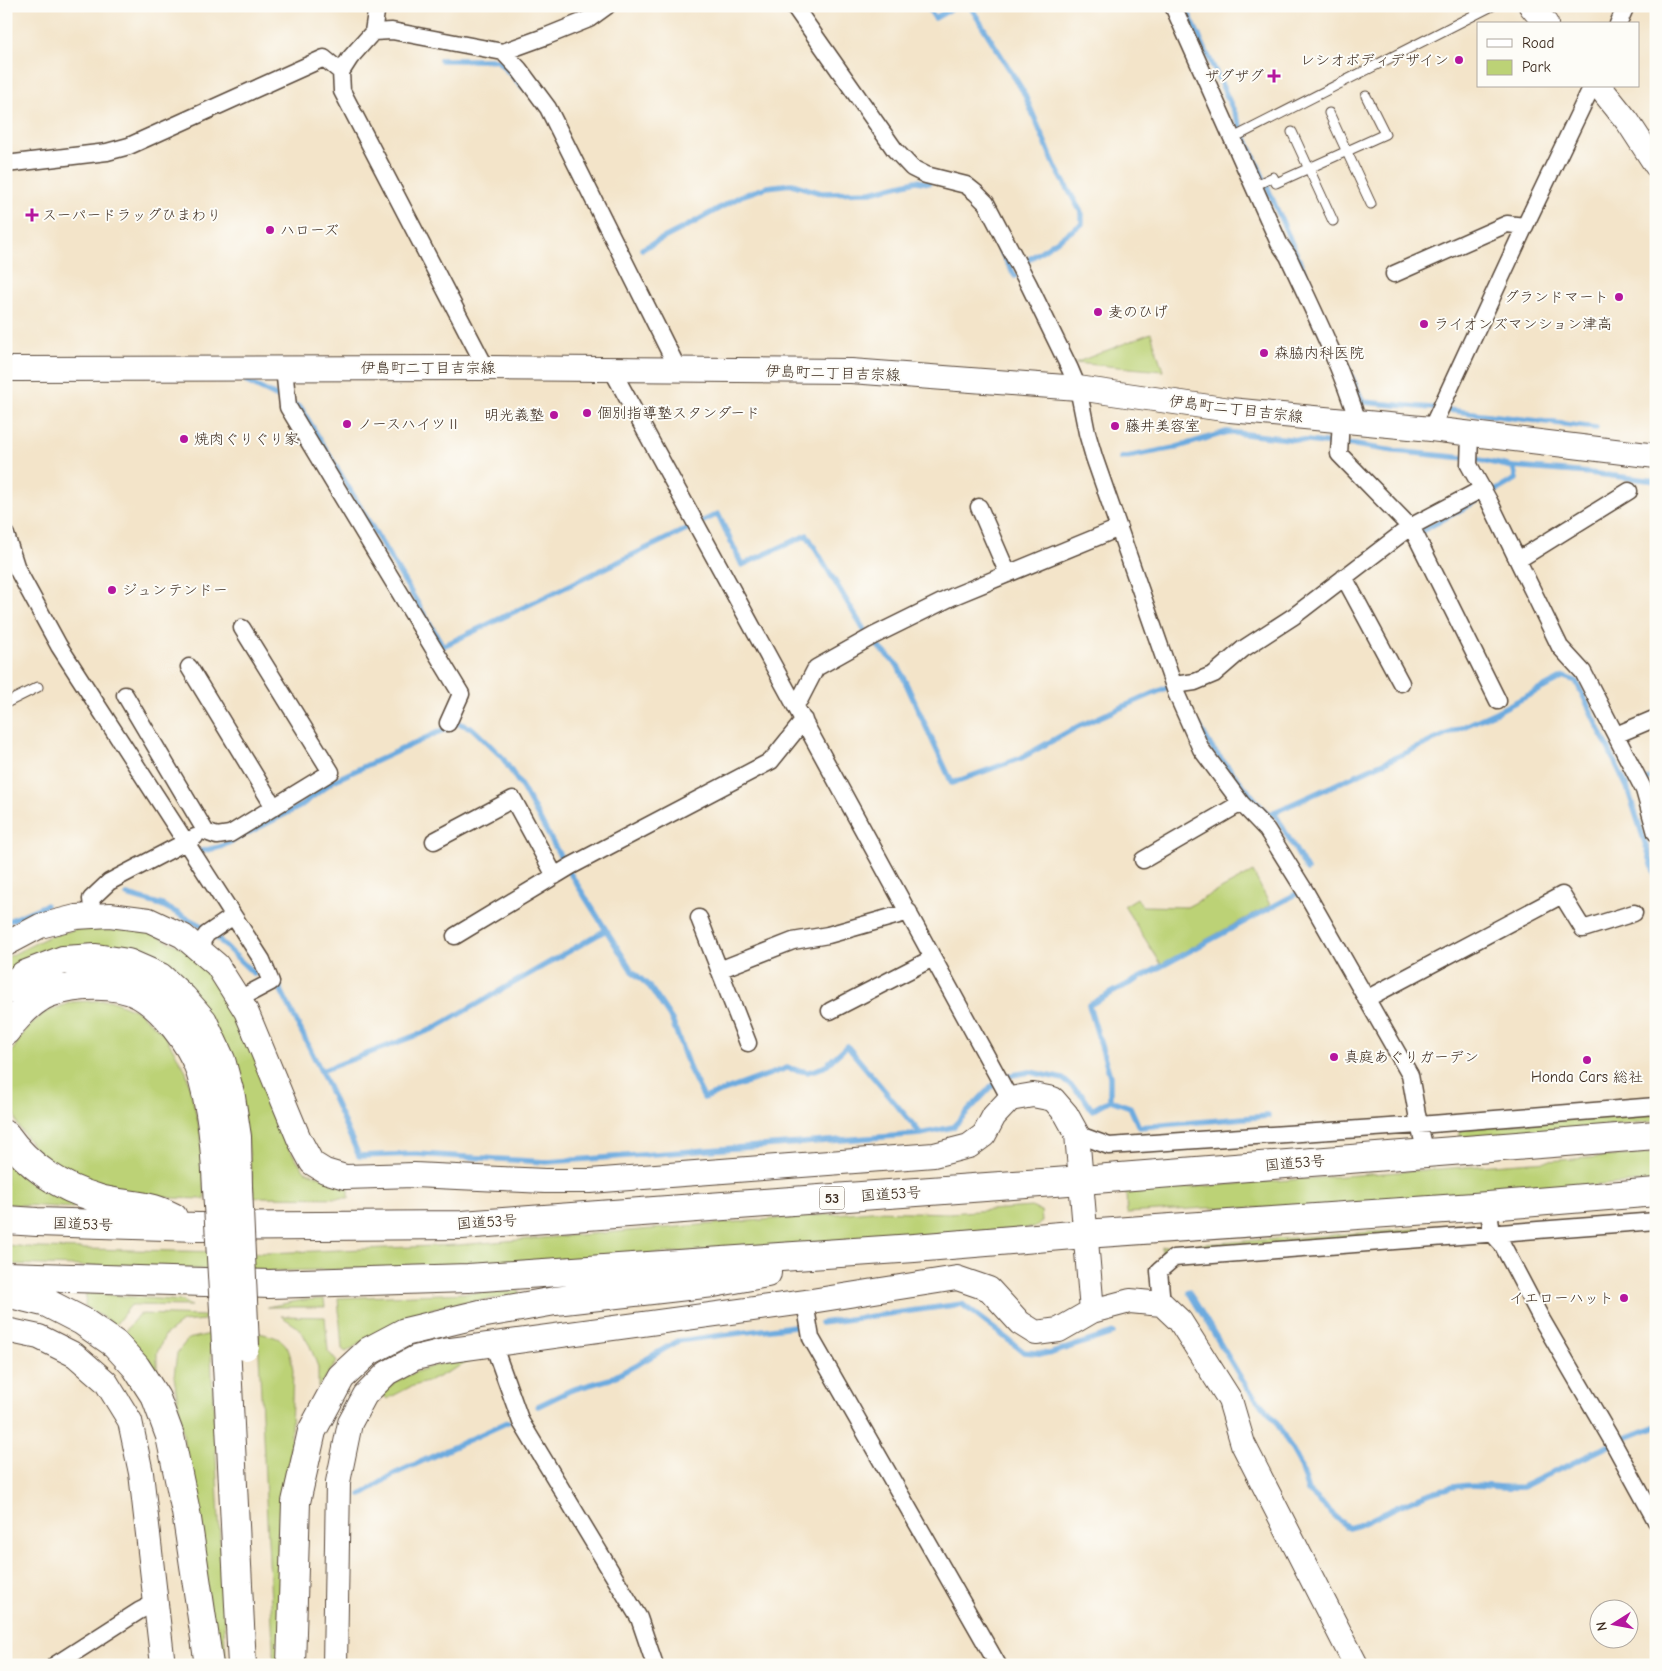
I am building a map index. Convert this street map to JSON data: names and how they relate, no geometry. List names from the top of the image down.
{
  "streets": {
    "highway": ["国道53号", "53"],
    "street": ["伊島町二丁目吉宗線"]
  },
  "places": {
    "other": [
      "レシオボディデザイン",
      "ハローズ",
      "グランドマート",
      "麦のひげ",
      "ライオンズマンション津高",
      "森脇内科医院",
      "個別指導塾スタンダード",
      "明光義塾",
      "ノースハイツⅡ",
      "藤井美容室",
      "焼肉ぐりぐり家",
      "ジュンテンドー",
      "真庭あぐりガーデン",
      "Honda Cars 総社",
      "イエローハット"
    ],
    "health": ["ザグザグ", "スーパードラッグひまわり"]
  },
  "legend": ["Road", "Park"],
  "north": "left"
}
